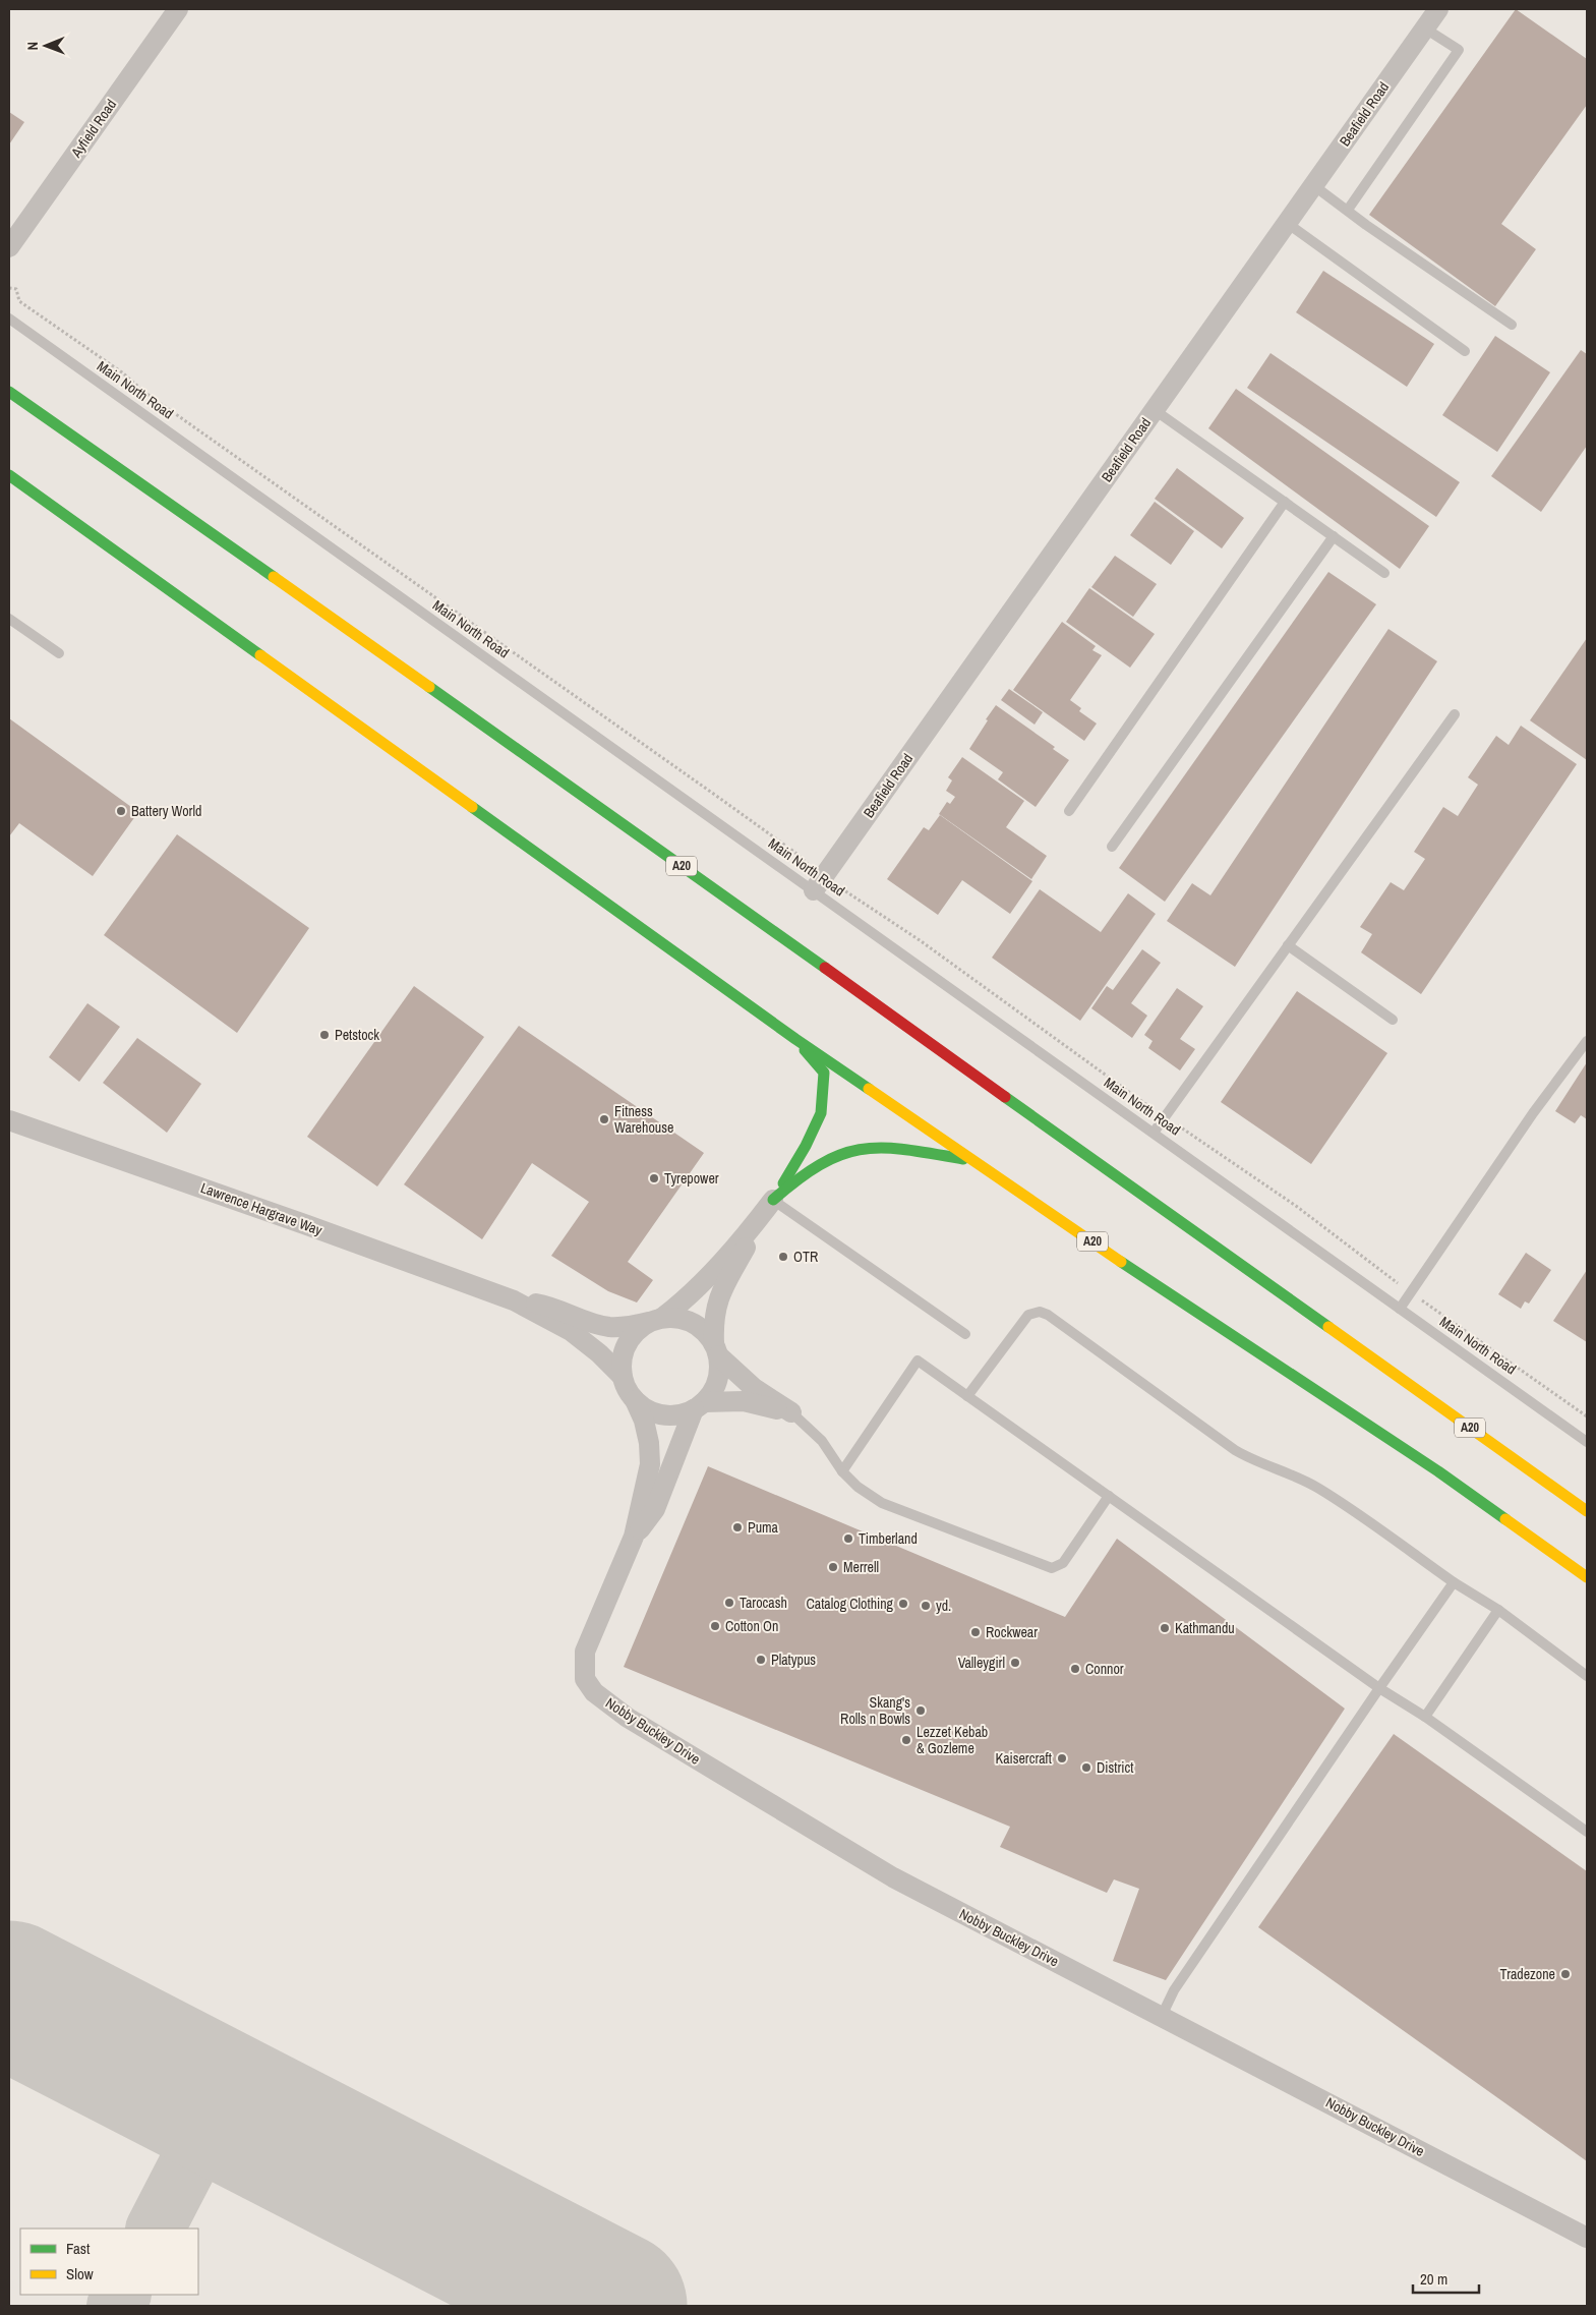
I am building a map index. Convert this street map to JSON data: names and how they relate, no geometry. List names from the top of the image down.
{
  "streets": {
    "highway": ["A20"],
    "street": [
      "Beafield Road",
      "Ayfield Road",
      "Lawrence Hargrave Way",
      "Nobby Buckley Drive"
    ],
    "lane": ["Main North Road"]
  },
  "crossings": [
    ["Beafield Road", "Main North Road"],
    ["Lawrence Hargrave Way", "Nobby Buckley Drive"]
  ],
  "places": [
    "Battery World",
    "Petstock",
    "Fitness Warehouse",
    "Tyrepower",
    "OTR",
    "Puma",
    "Timberland",
    "Merrell",
    "Tarocash",
    "Catalog Clothing",
    "yd.",
    "Cotton On",
    "Kathmandu",
    "Rockwear",
    "Platypus",
    "Valleygirl",
    "Connor",
    "Skang's Rolls n Bowls",
    "Lezzet Kebab & Gozleme",
    "Kaisercraft",
    "District",
    "Tradezone"
  ],
  "legend": ["Fast", "Slow"],
  "scale_bar": "20 m",
  "north": "left"
}
